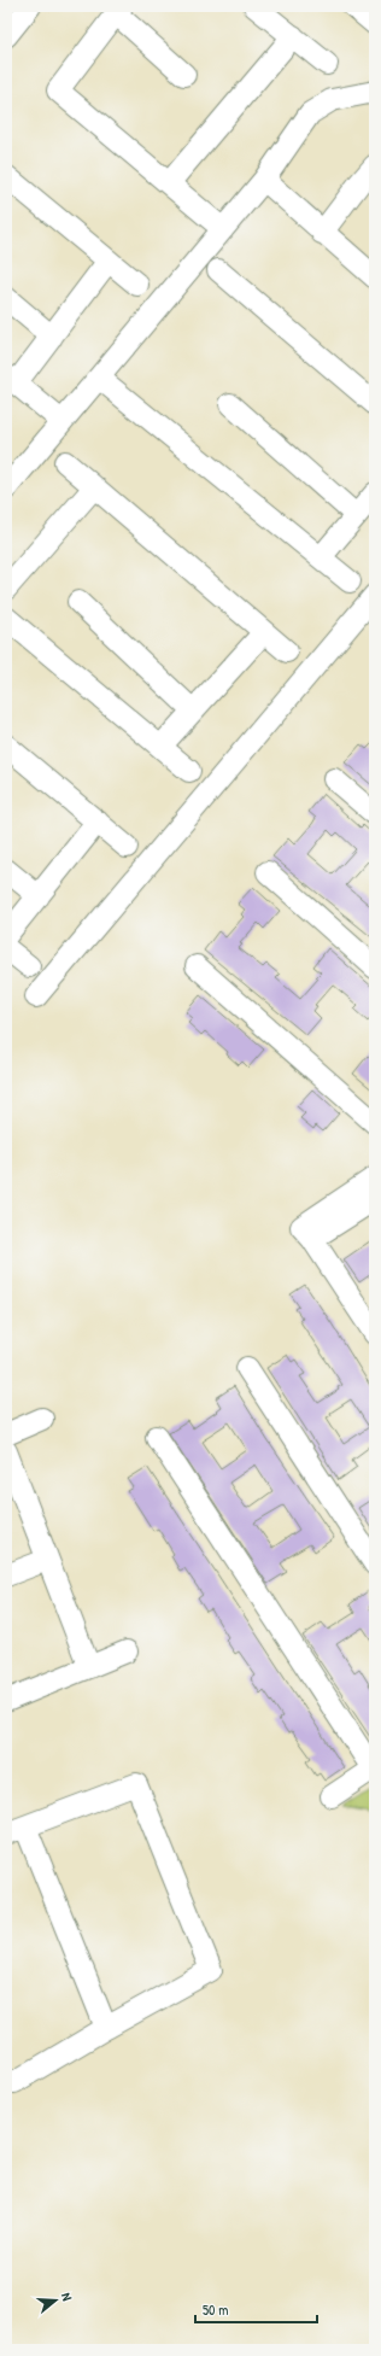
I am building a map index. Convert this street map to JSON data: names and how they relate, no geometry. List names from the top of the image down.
{
  "scale_bar": "50 m",
  "north": "right"
}
